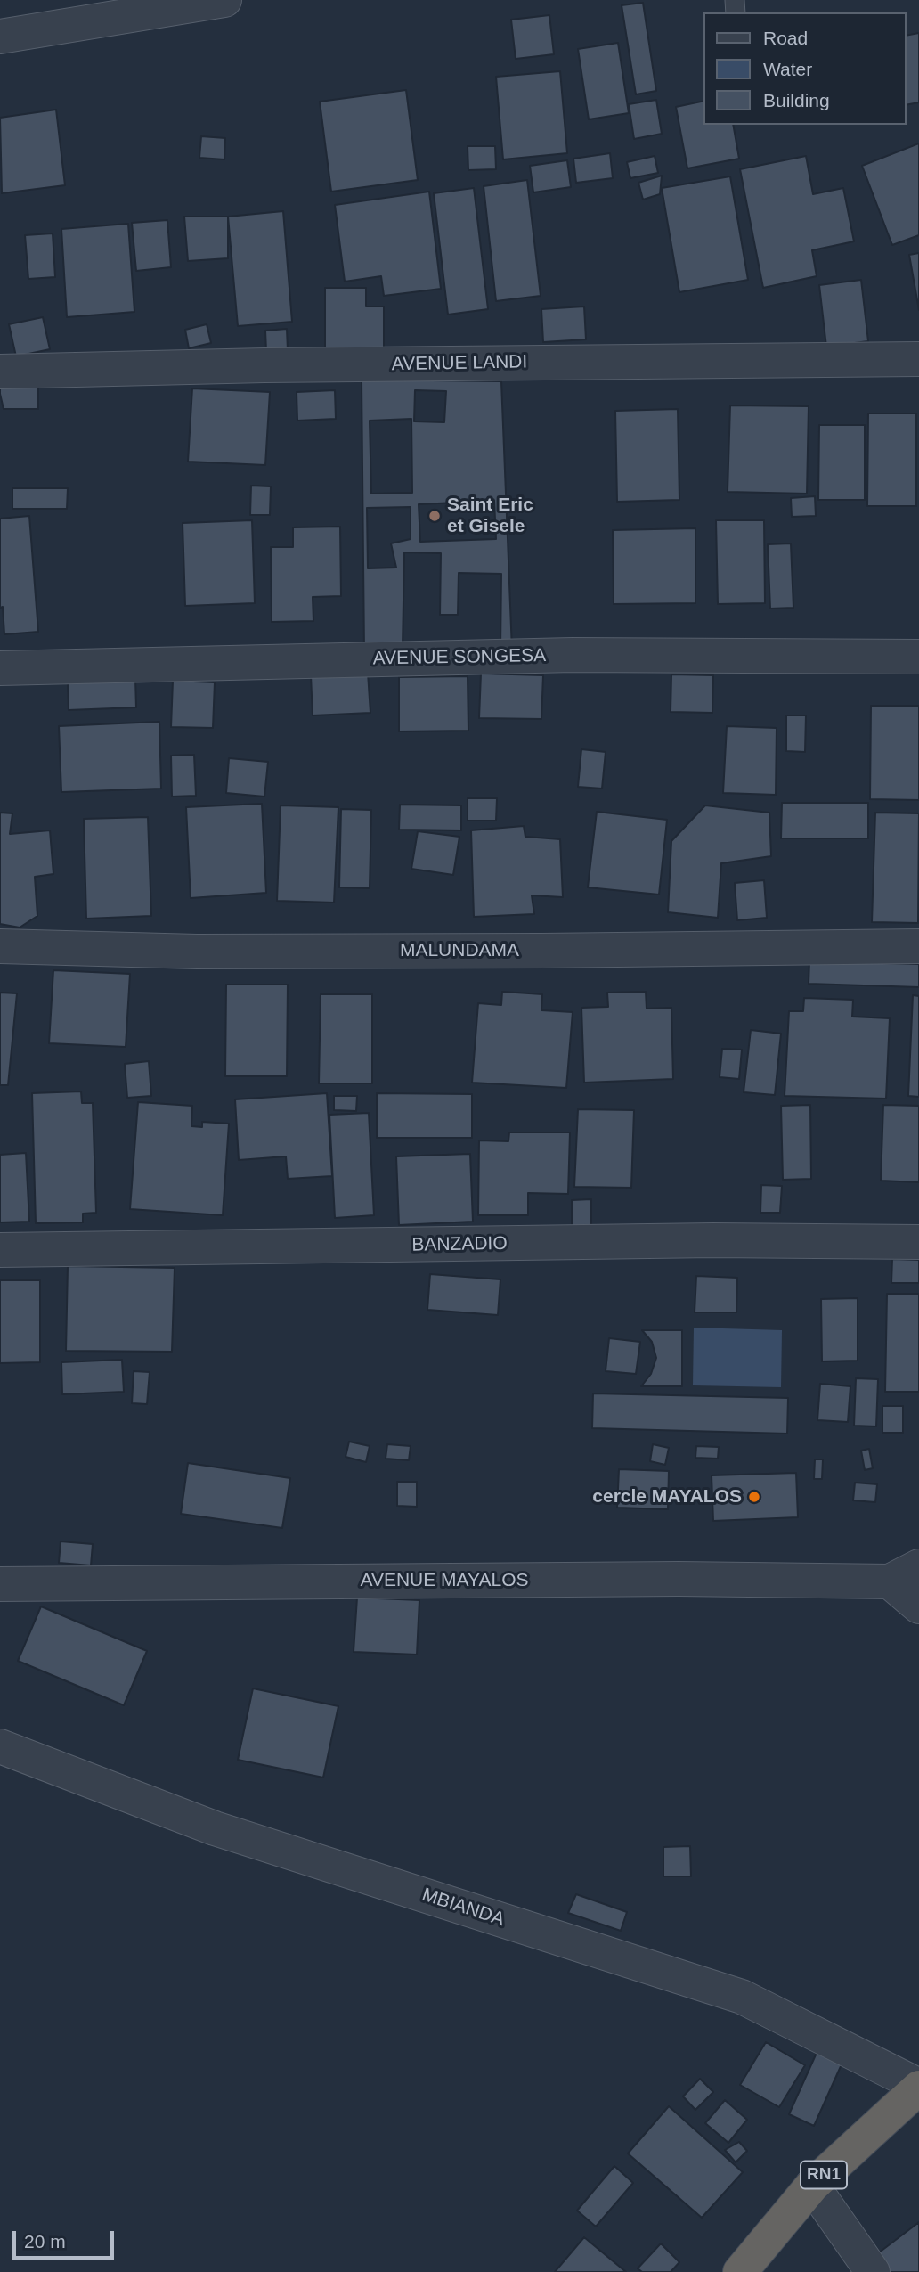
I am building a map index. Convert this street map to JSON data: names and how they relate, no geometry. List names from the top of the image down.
{
  "streets": {
    "highway": ["RN1"],
    "street": [
      "AVENUE LANDI",
      "AVENUE SONGESA",
      "MALUNDAMA",
      "BANZADIO",
      "AVENUE MAYALOS",
      "MBIANDA"
    ]
  },
  "crossings": [
    ["MBIANDA", "RN1"]
  ],
  "places": ["Saint Eric et Gisele", "cercle MAYALOS"],
  "legend": ["Road", "Water", "Building"],
  "scale_bar": "20 m"
}
